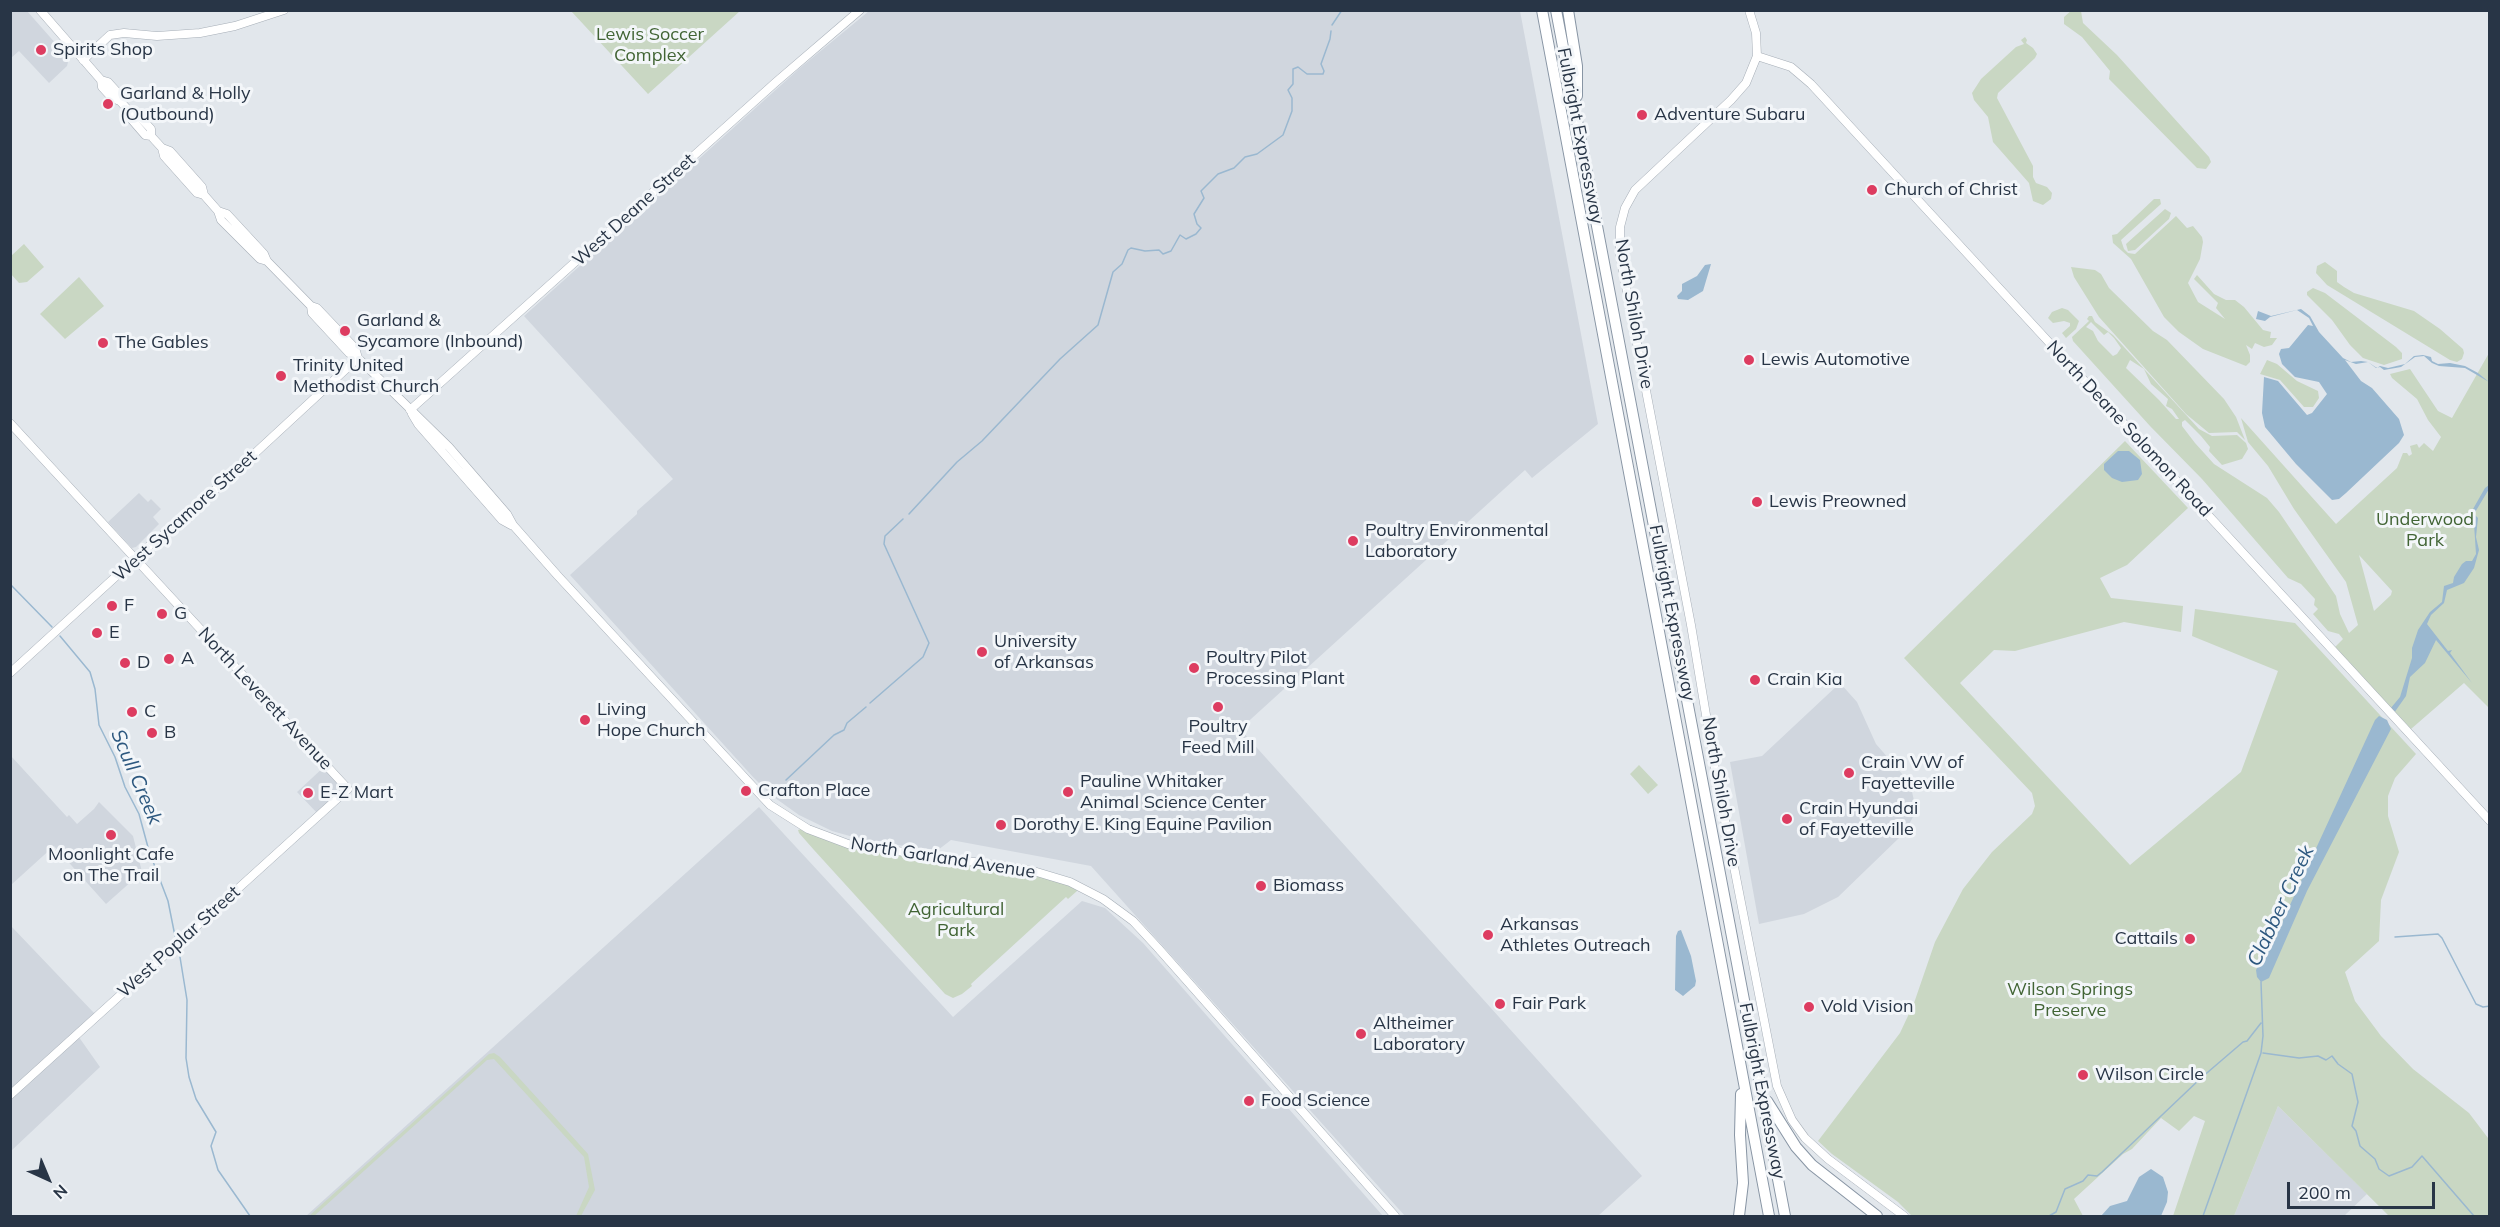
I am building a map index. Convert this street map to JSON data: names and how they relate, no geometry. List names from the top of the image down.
{
  "streets": {
    "highway": ["Fulbright Expressway"],
    "street": [
      "West Deane Street",
      "North Shiloh Drive",
      "North Deane Solomon Road",
      "West Sycamore Street",
      "North Leverett Avenue",
      "North Garland Avenue",
      "West Poplar Street"
    ]
  },
  "crossings": [
    ["West Deane Street", "North Garland Avenue"],
    ["North Shiloh Drive", "North Deane Solomon Road"],
    ["West Sycamore Street", "North Leverett Avenue"],
    ["West Sycamore Street", "North Garland Avenue"],
    ["North Leverett Avenue", "West Poplar Street"]
  ],
  "water": ["Scull Creek", "Clabber Creek"],
  "parks": [
    "Lewis Soccer Complex",
    "Underwood Park",
    "Agricultural Park",
    "Wilson Springs Preserve"
  ],
  "places": [
    "Spirits Shop",
    "Garland & Holly (Outbound)",
    "Adventure Subaru",
    "Church of Christ",
    "Garland & Sycamore (Inbound)",
    "The Gables",
    "Lewis Automotive",
    "Trinity United Methodist Church",
    "Lewis Preowned",
    "Poultry Environmental Laboratory",
    "F",
    "G",
    "E",
    "University of Arkansas",
    "A",
    "D",
    "Poultry Pilot Processing Plant",
    "Crain Kia",
    "Poultry Feed Mill",
    "C",
    "Living Hope Church",
    "B",
    "Crain VW of Fayetteville",
    "Crafton Place",
    "Pauline Whitaker Animal Science Center",
    "E-Z Mart",
    "Crain Hyundai of Fayetteville",
    "Dorothy E. King Equine Pavilion",
    "Moonlight Cafe on The Trail",
    "Biomass",
    "Arkansas Athletes Outreach",
    "Cattails",
    "Fair Park",
    "Vold Vision",
    "Altheimer Laboratory",
    "Wilson Circle",
    "Food Science"
  ],
  "scale_bar": "200 m",
  "north": "bottom right"
}
